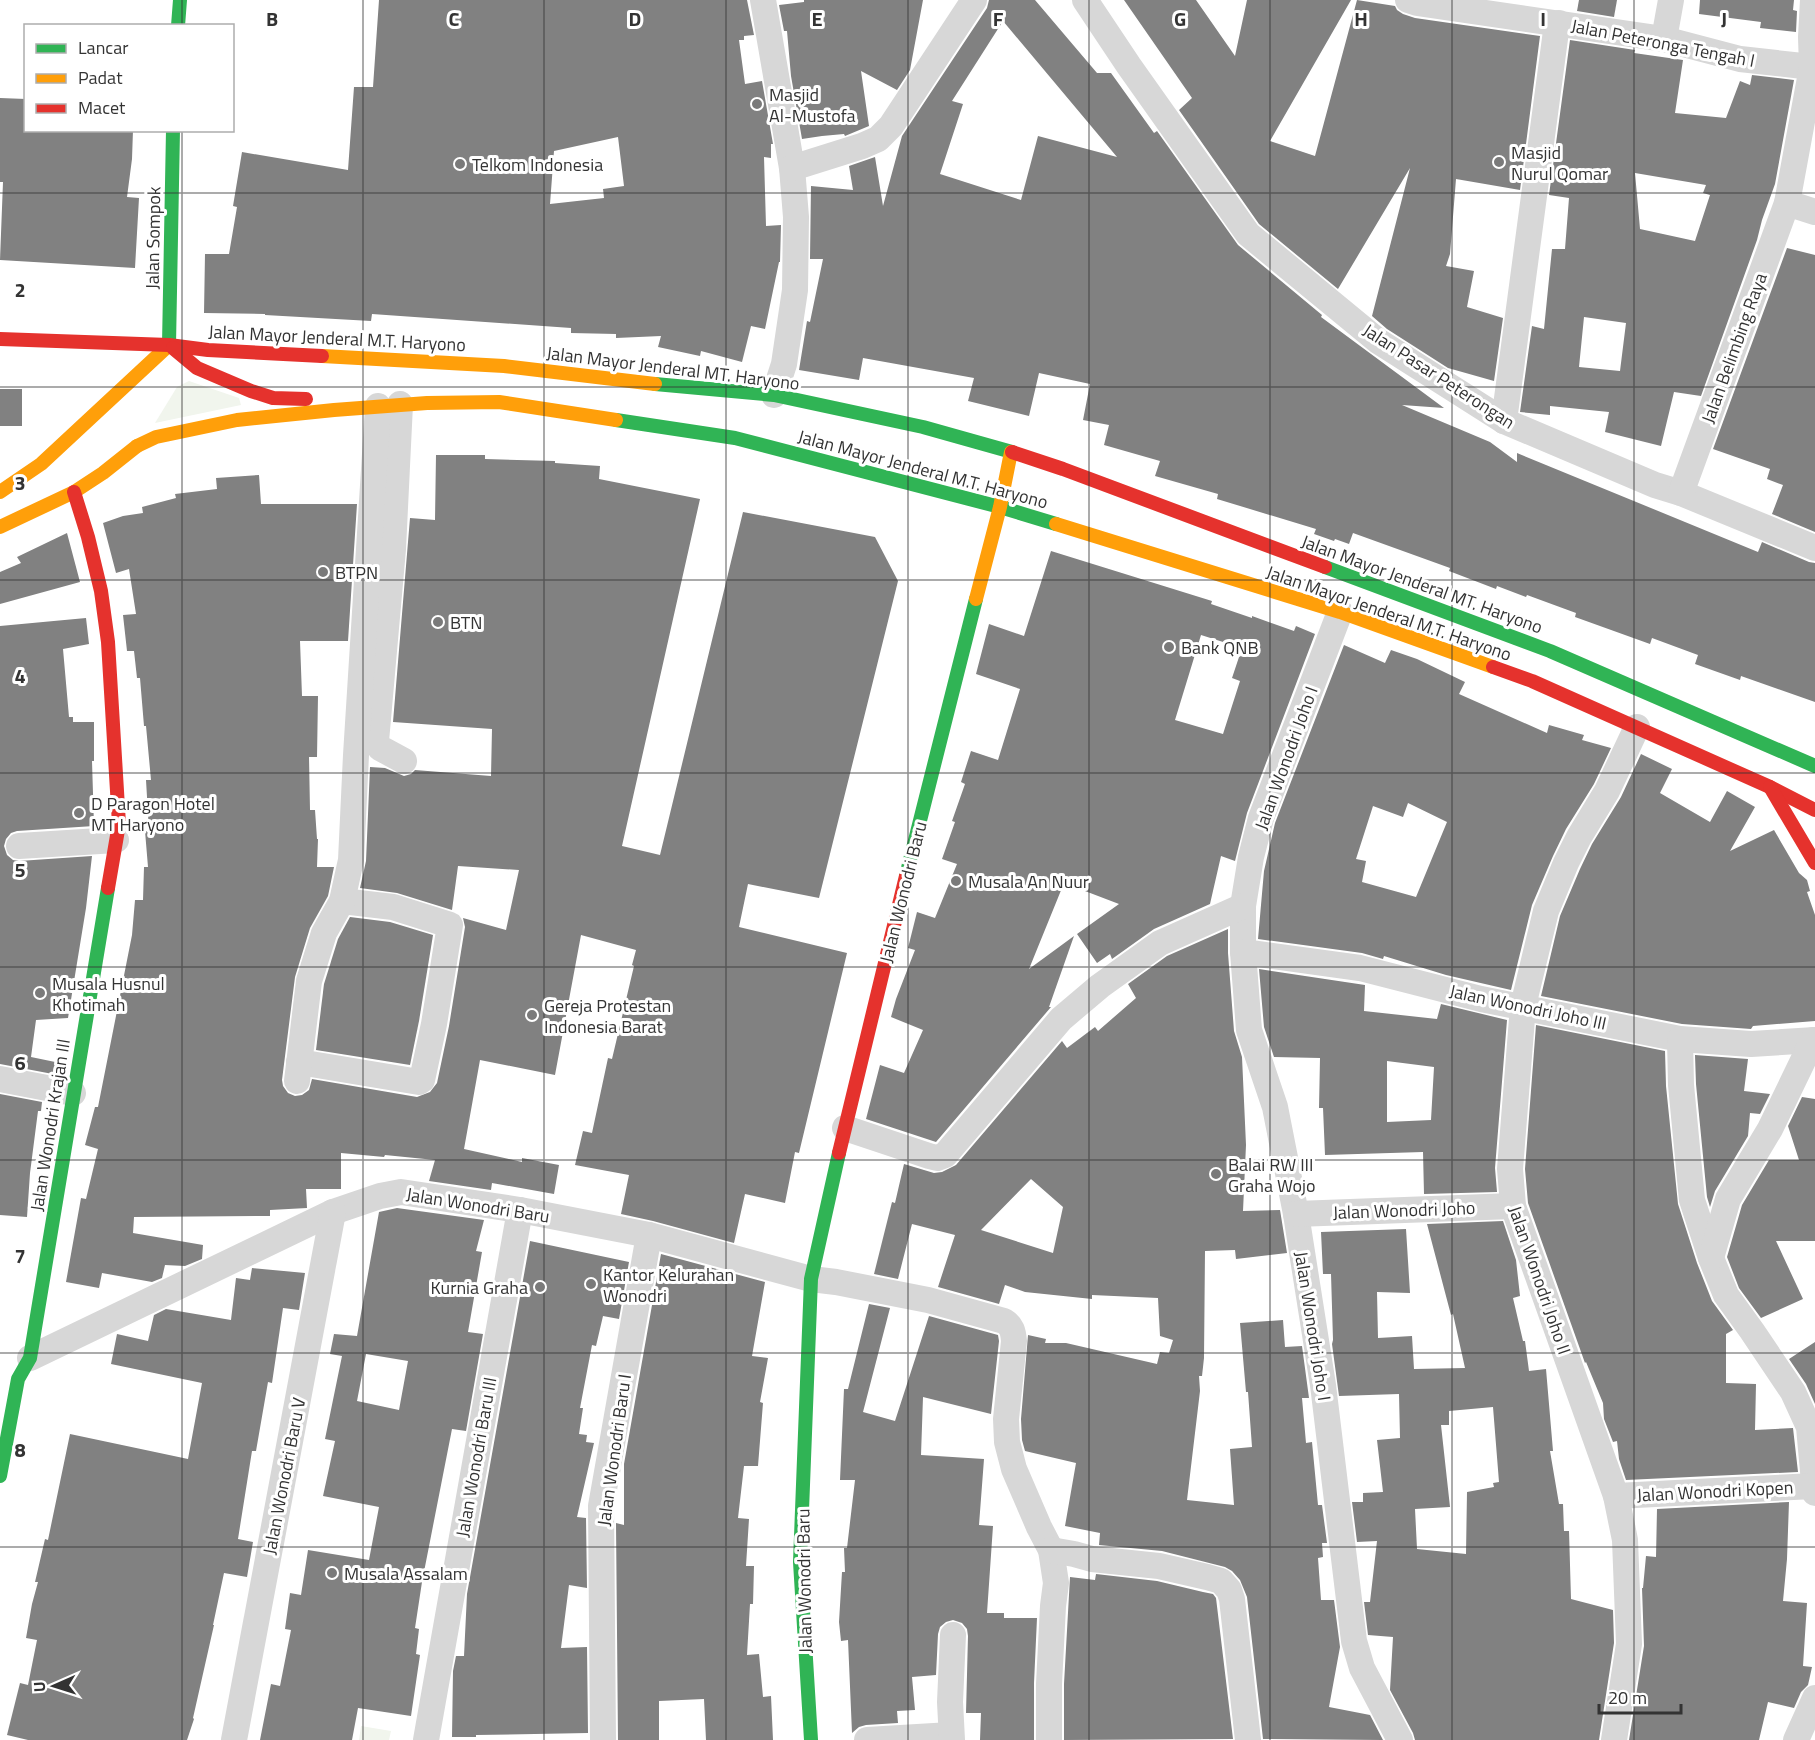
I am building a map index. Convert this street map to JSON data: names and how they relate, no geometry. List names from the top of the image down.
{
  "streets": {
    "main road": [
      "Jalan Sompok",
      "Jalan Mayor Jenderal M.T. Haryono",
      "Jalan Mayor Jenderal MT. Haryono",
      "Jalan Wonodri Baru",
      "Jalan Wonodri Krajan III"
    ],
    "street": [
      "Jalan Peteronga Tengah I",
      "Jalan Belimbing Raya",
      "Jalan Pasar Peterongan",
      "Jalan Wonodri Joho I",
      "Jalan Wonodri Joho III",
      "Jalan Wonodri Joho",
      "Jalan Wonodri Joho II",
      "Jalan Wonodri Baru I",
      "Jalan Wonodri Baru III",
      "Jalan Wonodri Baru V",
      "Jalan Wonodri Kopen"
    ]
  },
  "crossings": [
    ["Jalan Peteronga Tengah I", "Jalan Belimbing Raya"],
    ["Jalan Sompok", "Jalan Mayor Jenderal M.T. Haryono"],
    ["Jalan Mayor Jenderal M.T. Haryono", "Jalan Mayor Jenderal MT. Haryono"],
    ["Jalan Mayor Jenderal M.T. Haryono", "Jalan Wonodri Joho I"],
    ["Jalan Mayor Jenderal M.T. Haryono", "Jalan Wonodri Baru"],
    ["Jalan Mayor Jenderal M.T. Haryono", "Jalan Wonodri Krajan III"],
    ["Jalan Mayor Jenderal M.T. Haryono", "Jalan Wonodri Joho II"],
    ["Jalan Belimbing Raya", "Jalan Pasar Peterongan"],
    ["Jalan Wonodri Joho I", "Jalan Wonodri Joho III"],
    ["Jalan Wonodri Joho I", "Jalan Wonodri Joho"],
    ["Jalan Wonodri Baru", "Jalan Wonodri Krajan III"],
    ["Jalan Wonodri Baru", "Jalan Wonodri Baru I"],
    ["Jalan Wonodri Baru", "Jalan Wonodri Baru III"],
    ["Jalan Wonodri Baru", "Jalan Wonodri Baru V"],
    ["Jalan Wonodri Joho III", "Jalan Wonodri Joho II"],
    ["Jalan Wonodri Joho III", "Jalan Wonodri Kopen"],
    ["Jalan Wonodri Joho", "Jalan Wonodri Joho II"],
    ["Jalan Wonodri Joho II", "Jalan Wonodri Kopen"]
  ],
  "places": [
    "Masjid Al-Mustofa",
    "Masjid Nurul Qomar",
    "Telkom Indonesia",
    "BTPN",
    "BTN",
    "Bank QNB",
    "D Paragon Hotel MT Haryono",
    "Musala An Nuur",
    "Musala Husnul Khotimah",
    "Gereja Protestan Indonesia Barat",
    "Balai RW III Graha Wojo",
    "Kantor Kelurahan Wonodri",
    "Kurnia Graha",
    "Musala Assalam"
  ],
  "legend": ["Lancar", "Padat", "Macet"],
  "scale_bar": "20 m",
  "north": "left",
  "grid": {
    "columns": [
      "B",
      "C",
      "D",
      "E",
      "F",
      "G",
      "H",
      "I",
      "J"
    ],
    "rows": [
      "2",
      "3",
      "4",
      "5",
      "6",
      "7",
      "8"
    ]
  }
}
